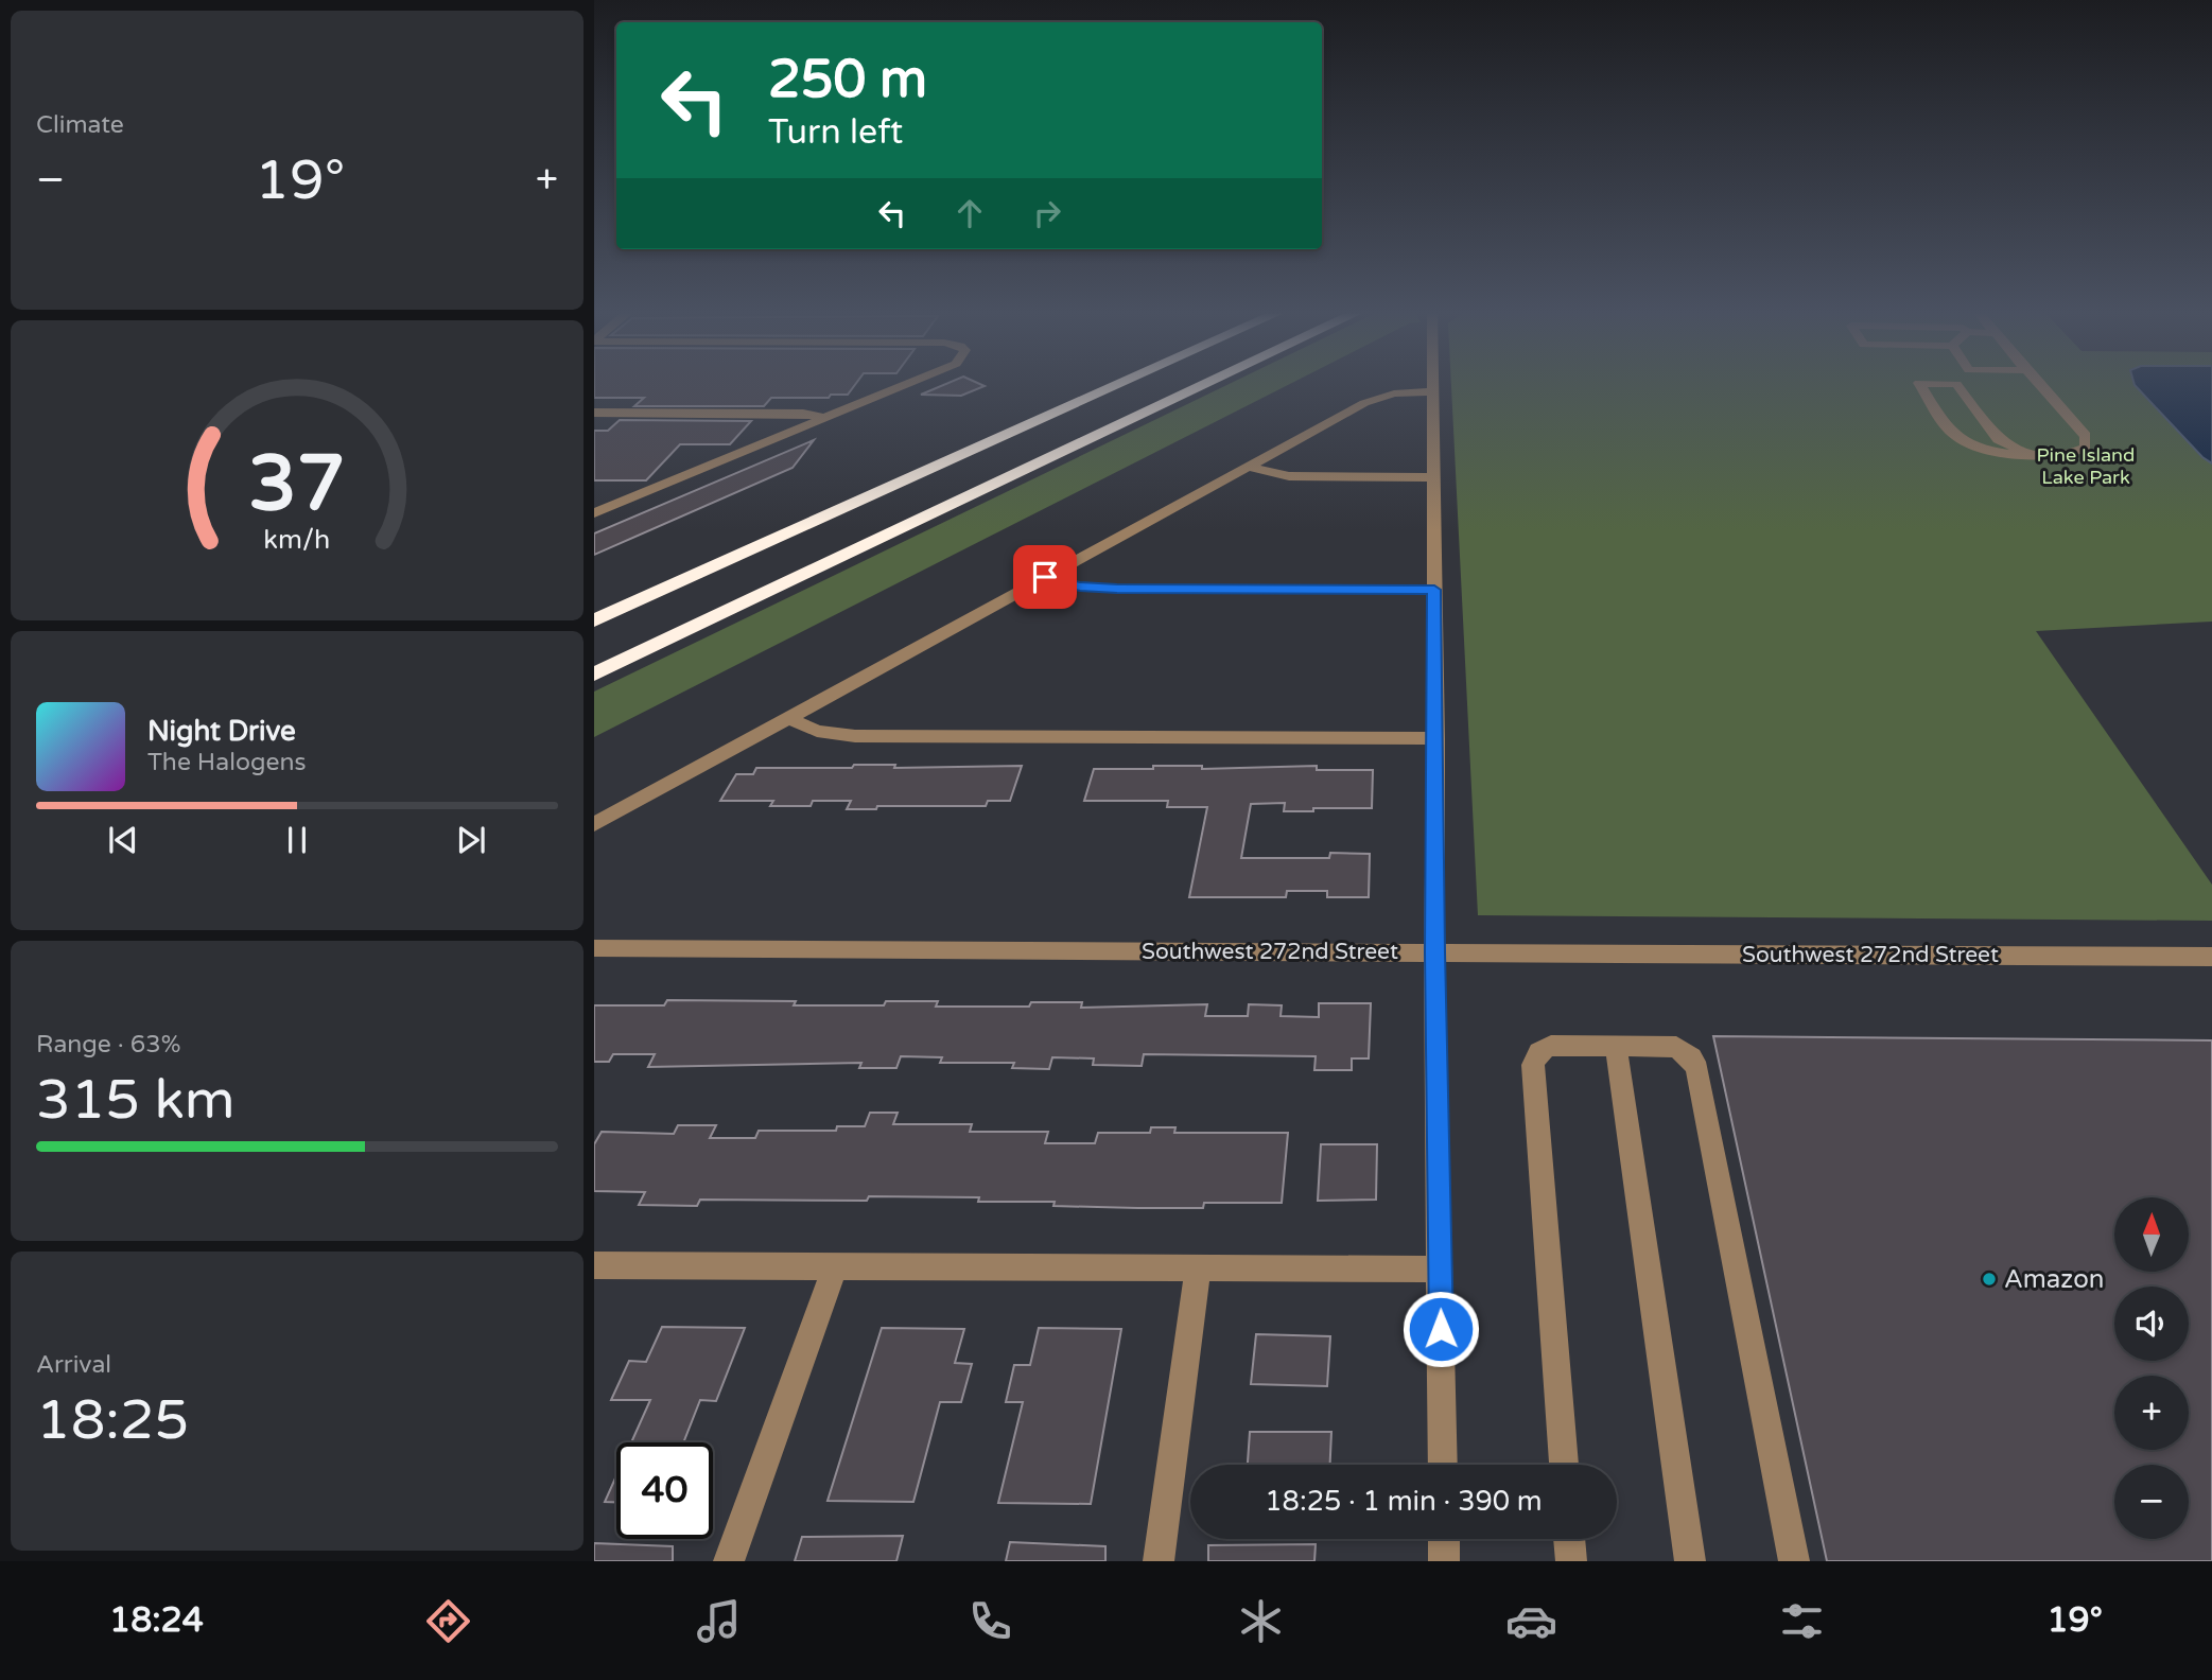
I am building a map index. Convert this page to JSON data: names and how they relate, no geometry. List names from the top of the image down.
{
  "streets": {
    "street": ["Southwest 272nd Street"]
  },
  "parks": ["Pine Island Lake Park"],
  "places": ["Amazon"],
  "north": "top",
  "page": {
    "tile": [
      "Climate",
      ["Range · 63%", "315 km"],
      ["Arrival", "18:25"]
    ],
    "turn": ["250 m", "Turn left"],
    "heat": ["−", "19°", "+"],
    "song": ["Night Drive", "The Halogens"],
    "map_buttons": ["+", "−"],
    "limit": "40",
    "trip": "18:25 · 1 min · 390 m",
    "tabs": ["18:24", "19°"],
    "gauge": ["37", "km/h"]
  }
}
